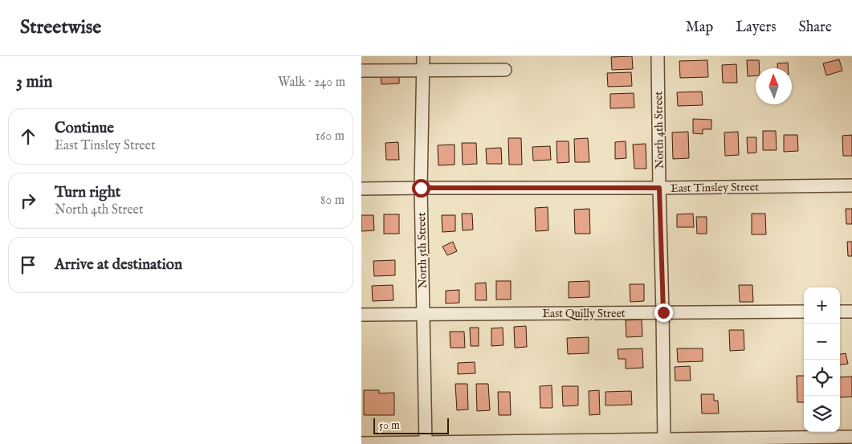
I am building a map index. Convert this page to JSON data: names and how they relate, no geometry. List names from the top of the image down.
{
  "streets": {
    "street": [
      "North 4th Street",
      "East Tinsley Street",
      "North 5th Street",
      "East Quilly Street"
    ]
  },
  "crossings": [
    ["North 4th Street", "East Tinsley Street"],
    ["North 4th Street", "East Quilly Street"],
    ["East Tinsley Street", "North 5th Street"],
    ["North 5th Street", "East Quilly Street"]
  ],
  "scale_bar": "50 m",
  "north": "top",
  "page": {
    "header": "Streetwise",
    "nav": ["Map", "Layers", "Share"],
    "heading": ["3 min", "Walk · 240 m"],
    "list": [
      ["Continue", "East Tinsley Street", "160 m"],
      ["Turn right", "North 4th Street", "80 m"],
      "Arrive at destination"
    ],
    "map_buttons": ["+", "−"],
    "scale": "50 m"
  }
}
